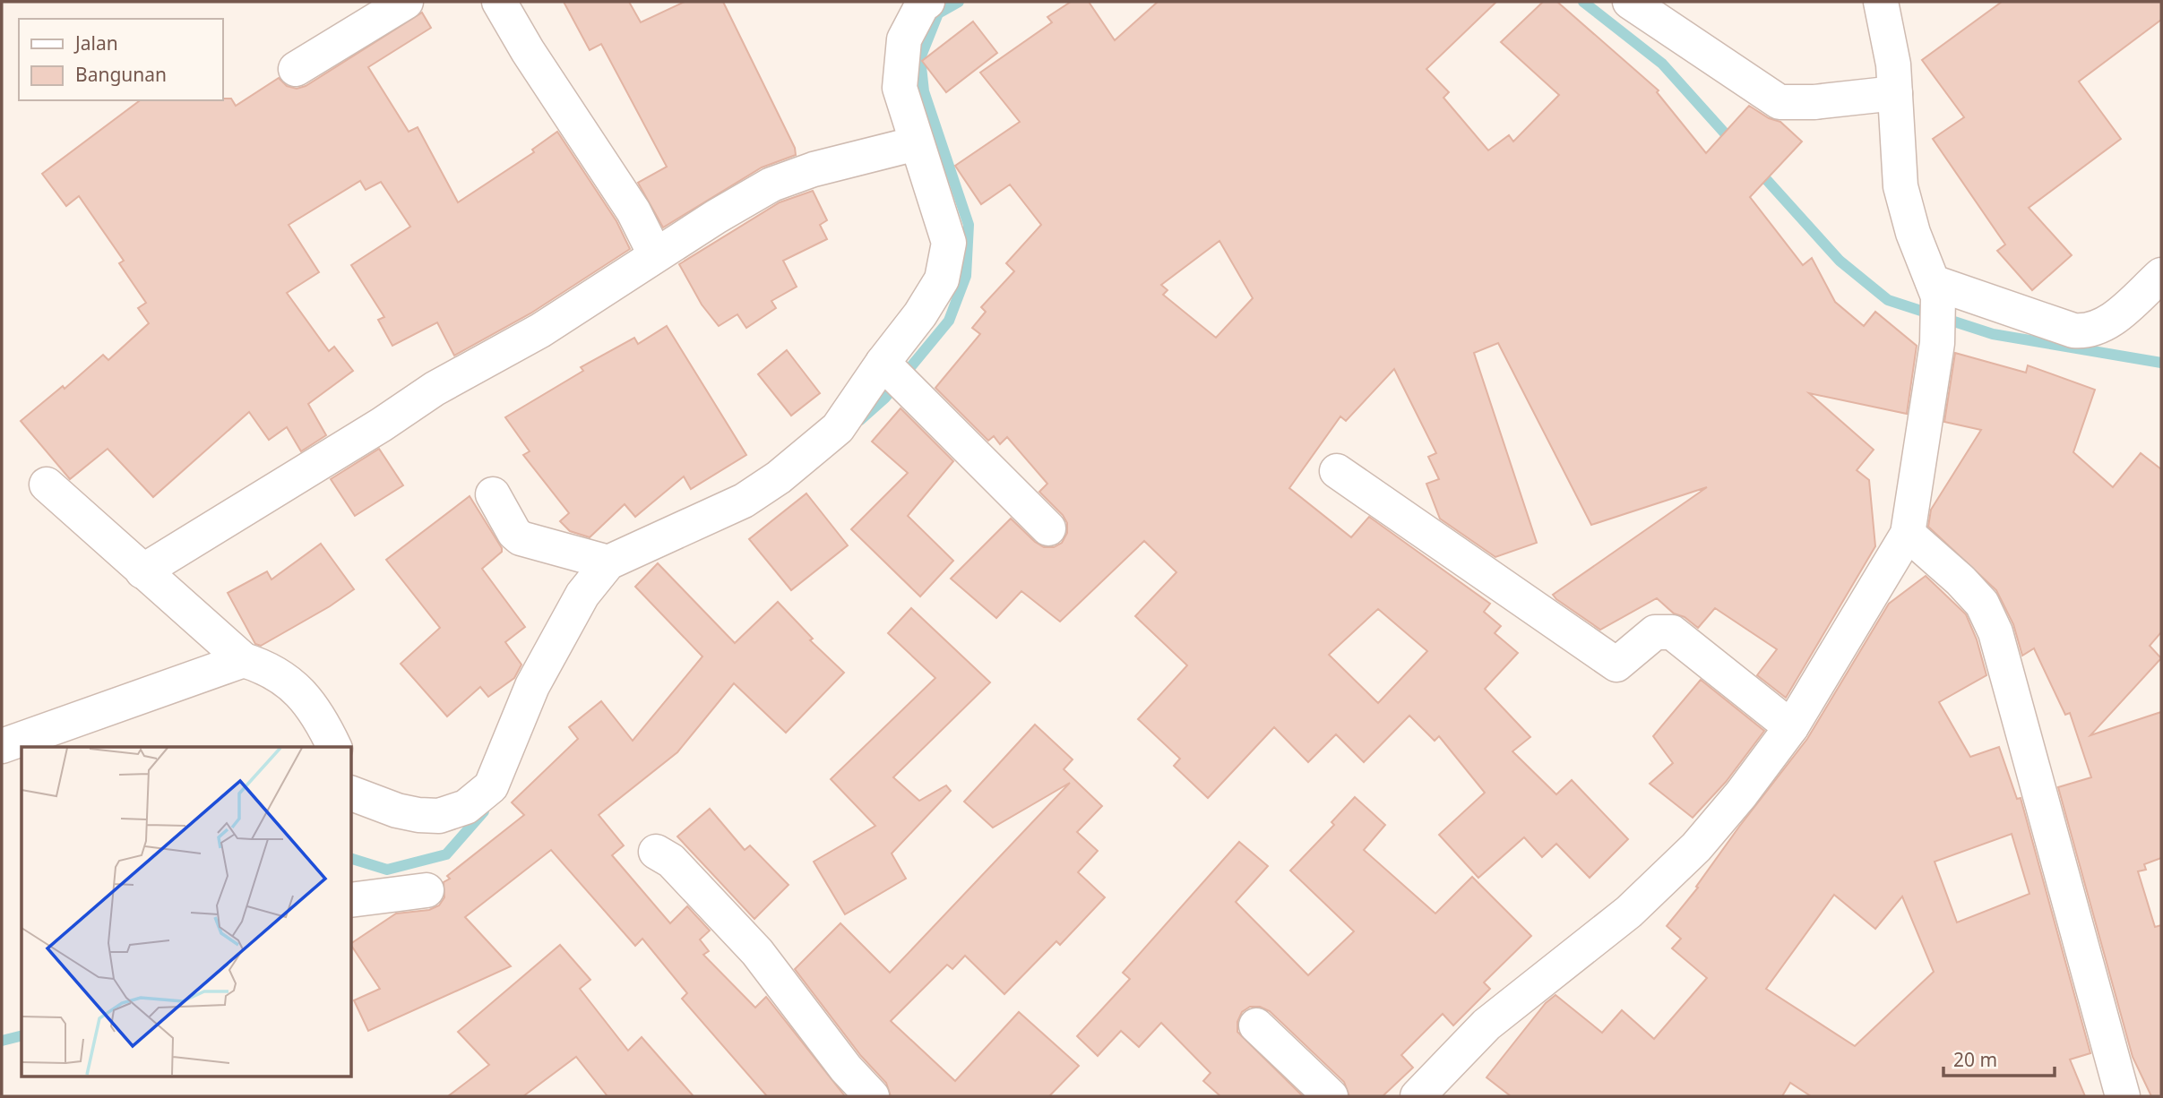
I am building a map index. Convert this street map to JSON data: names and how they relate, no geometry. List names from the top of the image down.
{
  "legend": ["Jalan", "Bangunan"],
  "scale_bar": "20 m"
}
